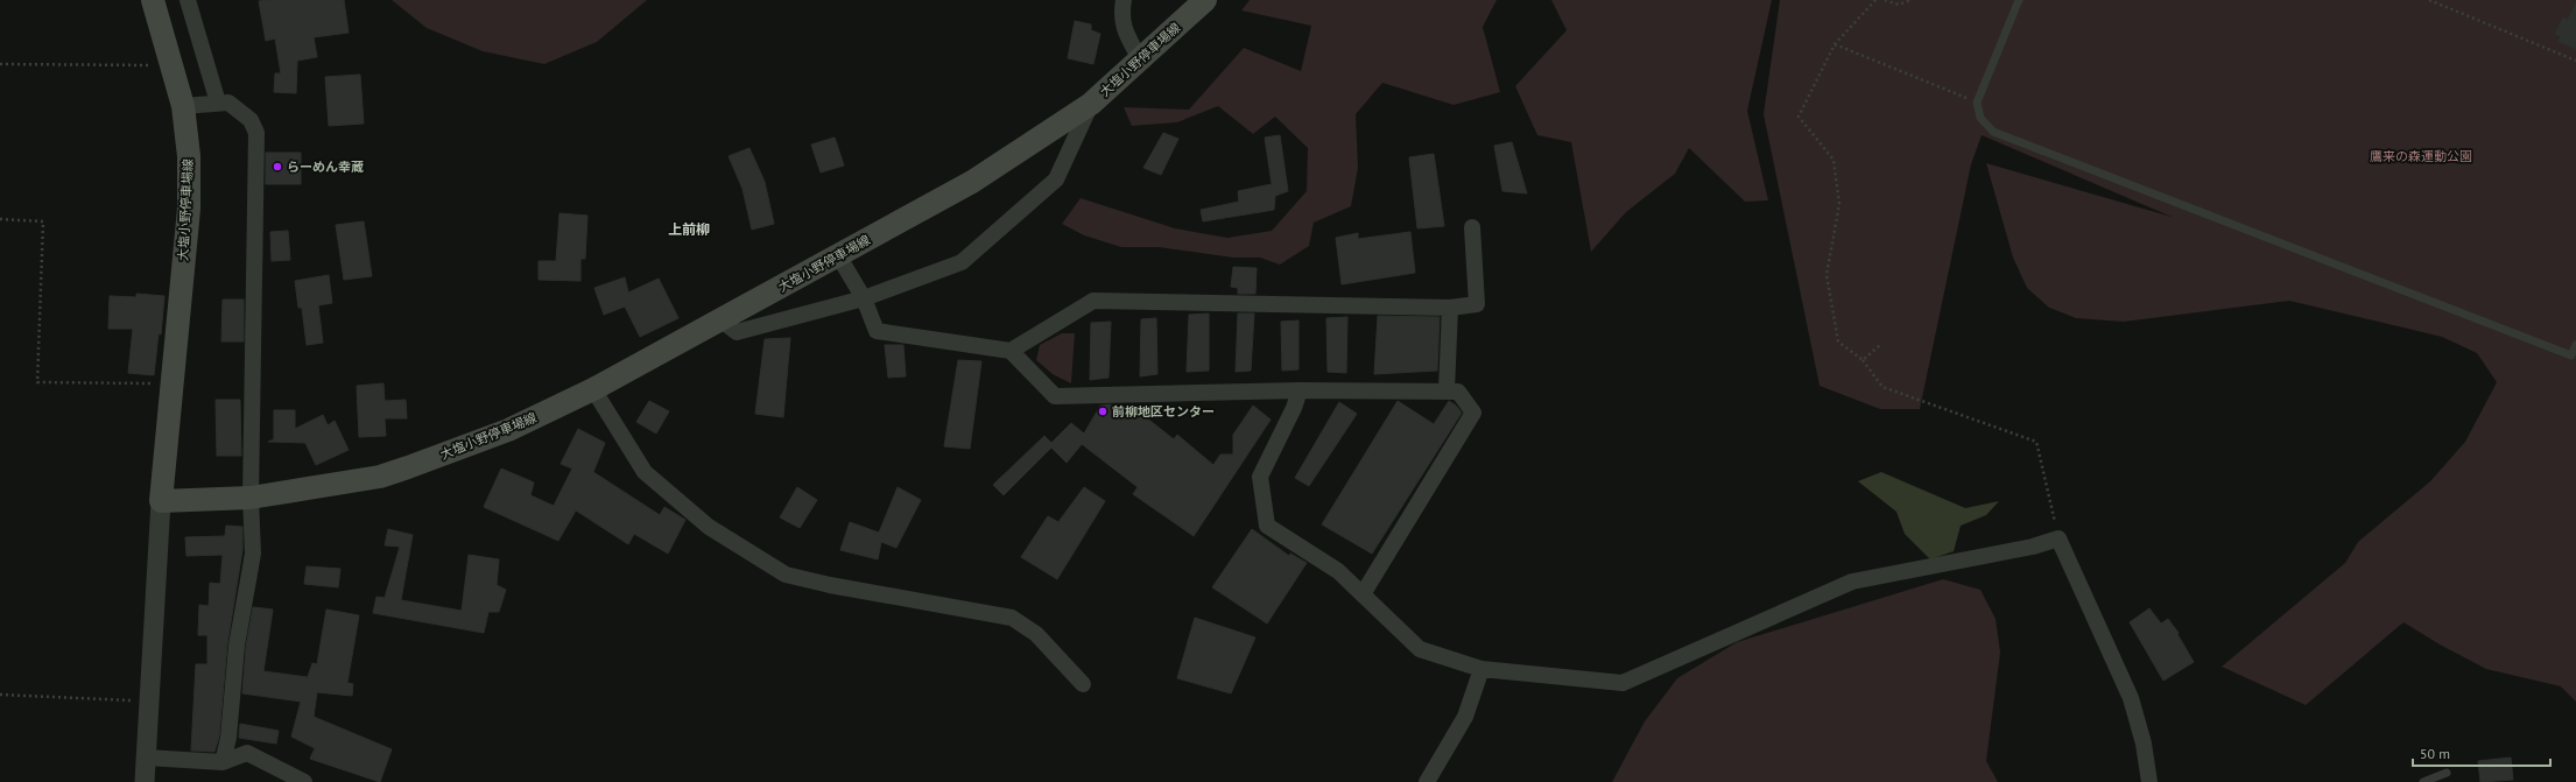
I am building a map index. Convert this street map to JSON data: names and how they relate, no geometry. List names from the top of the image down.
{
  "streets": {
    "main road": ["大塩小野停車場線"]
  },
  "districts": ["上前柳"],
  "parks": ["鷹来の森運動公園"],
  "places": ["らーめん幸蔵", "前柳地区センター"],
  "scale_bar": "50 m"
}
